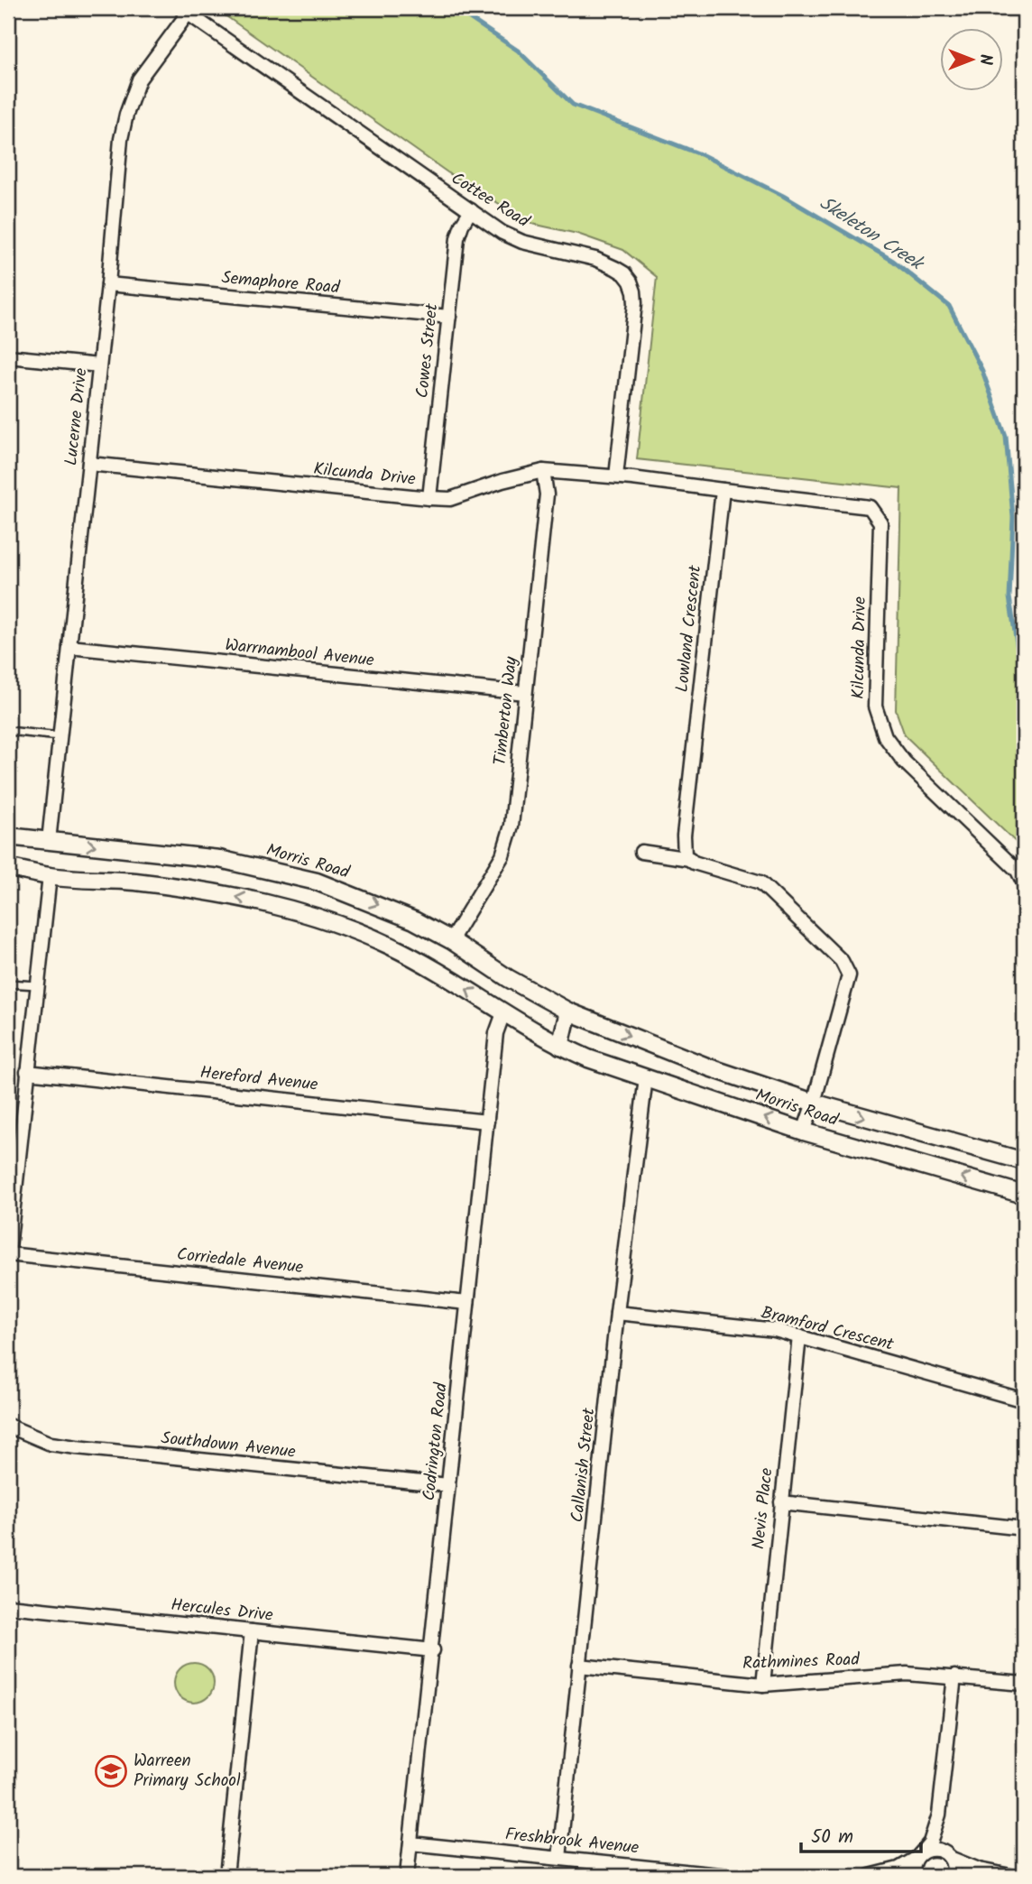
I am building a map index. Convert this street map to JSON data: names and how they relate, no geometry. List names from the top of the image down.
{
  "streets": {
    "street": [
      "Cottee Road",
      "Semaphore Road",
      "Cowes Street",
      "Lucerne Drive",
      "Kilcunda Drive",
      "Lowland Crescent",
      "Warrnambool Avenue",
      "Timberton Way",
      "Morris Road",
      "Hereford Avenue",
      "Corriedale Avenue",
      "Bramford Crescent",
      "Codrington Road",
      "Southdown Avenue",
      "Callanish Street",
      "Nevis Place",
      "Hercules Drive",
      "Rathmines Road",
      "Freshbrook Avenue"
    ]
  },
  "crossings": [
    ["Cottee Road", "Cowes Street"],
    ["Cottee Road", "Lucerne Drive"],
    ["Cottee Road", "Kilcunda Drive"],
    ["Semaphore Road", "Cowes Street"],
    ["Semaphore Road", "Lucerne Drive"],
    ["Cowes Street", "Kilcunda Drive"],
    ["Lucerne Drive", "Kilcunda Drive"],
    ["Lucerne Drive", "Warrnambool Avenue"],
    ["Lucerne Drive", "Morris Road"],
    ["Kilcunda Drive", "Lowland Crescent"],
    ["Kilcunda Drive", "Timberton Way"],
    ["Warrnambool Avenue", "Timberton Way"],
    ["Timberton Way", "Morris Road"],
    ["Morris Road", "Codrington Road"],
    ["Morris Road", "Callanish Street"],
    ["Hereford Avenue", "Codrington Road"],
    ["Corriedale Avenue", "Codrington Road"],
    ["Bramford Crescent", "Callanish Street"],
    ["Bramford Crescent", "Nevis Place"],
    ["Codrington Road", "Southdown Avenue"],
    ["Codrington Road", "Hercules Drive"],
    ["Codrington Road", "Freshbrook Avenue"],
    ["Callanish Street", "Rathmines Road"],
    ["Callanish Street", "Freshbrook Avenue"],
    ["Nevis Place", "Rathmines Road"]
  ],
  "water": ["Skeleton Creek"],
  "places": {
    "school or university": ["Warreen Primary School"]
  },
  "scale_bar": "50 m",
  "north": "right"
}
